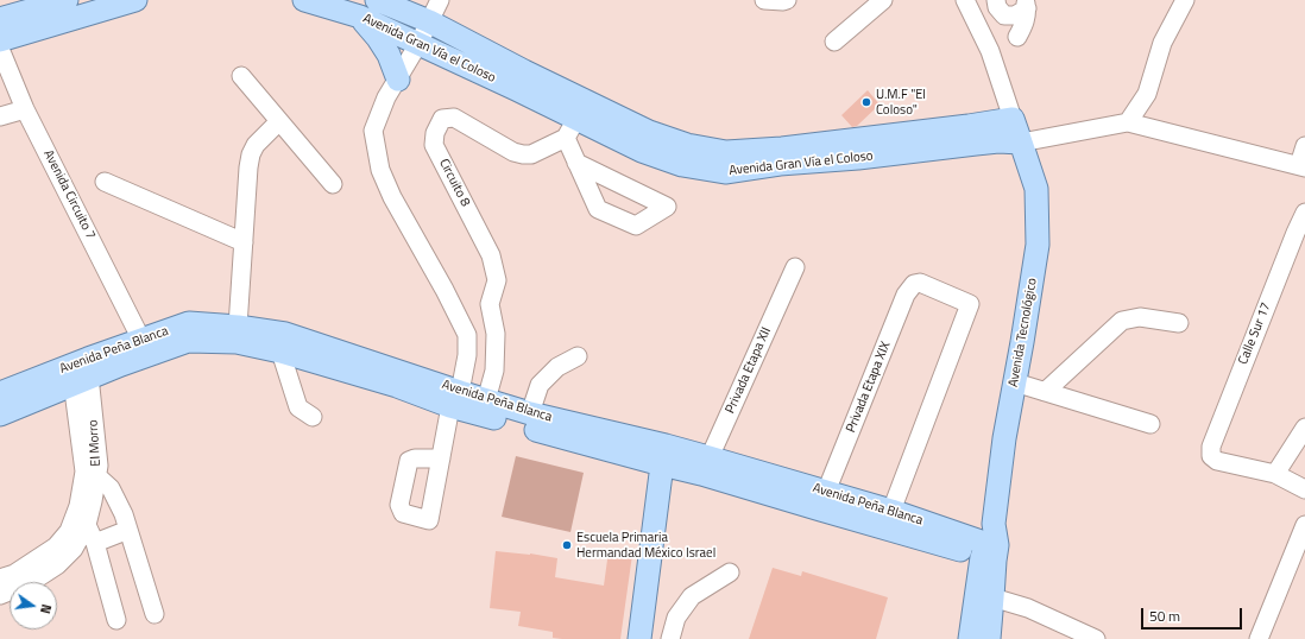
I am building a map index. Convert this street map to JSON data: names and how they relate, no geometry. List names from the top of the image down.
{
  "streets": {
    "main road": ["Avenida Gran Vía el Coloso", "Avenida Tecnológico", "Avenida Peña Blanca"],
    "street": [
      "Circuito 8",
      "Avenida Circuito 7",
      "Calle Sur 17",
      "Privada Etapa XII",
      "Privada Etapa XIX",
      "El Morro"
    ]
  },
  "crossings": [
    ["Avenida Gran Vía el Coloso", "Circuito 8"],
    ["Avenida Gran Vía el Coloso", "Avenida Tecnológico"],
    ["Circuito 8", "Avenida Peña Blanca"],
    ["Avenida Circuito 7", "Avenida Peña Blanca"],
    ["Avenida Tecnológico", "Avenida Peña Blanca"],
    ["Avenida Peña Blanca", "Privada Etapa XII"],
    ["Avenida Peña Blanca", "Privada Etapa XIX"],
    ["Avenida Peña Blanca", "El Morro"]
  ],
  "places": ["U.M.F \"El Coloso\"", "Escuela Primaria Hermandad México Israel"],
  "scale_bar": "50 m",
  "north": "right"
}
